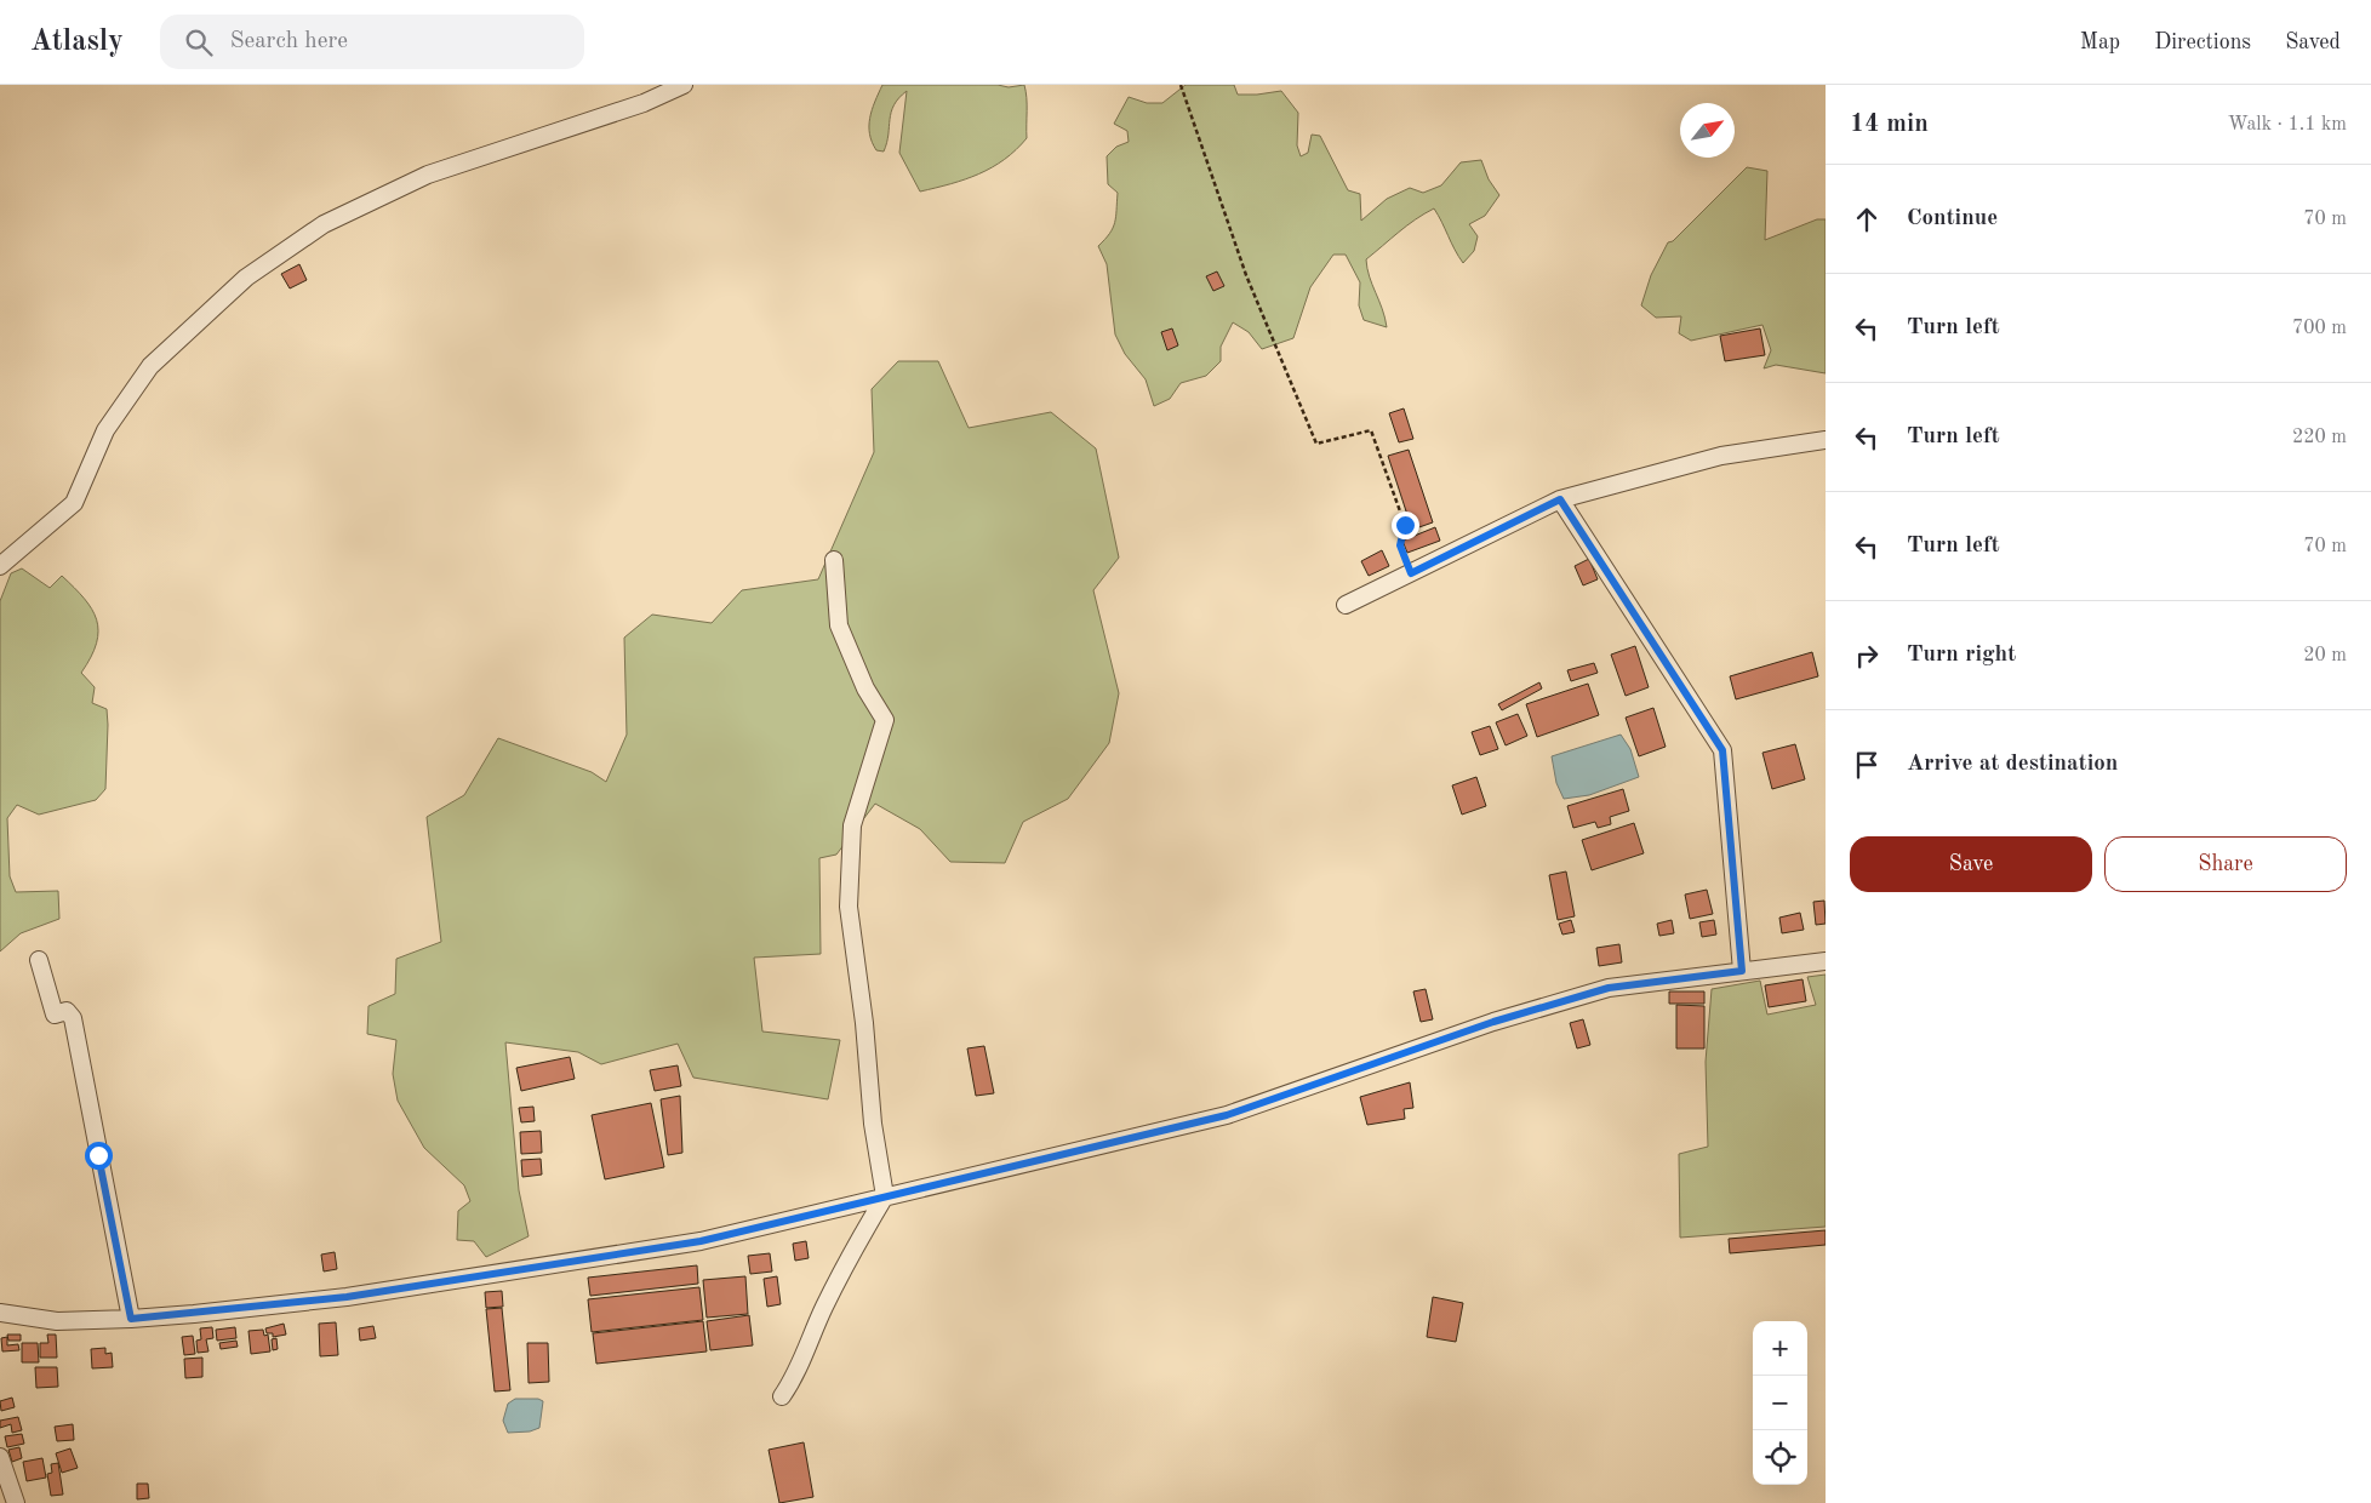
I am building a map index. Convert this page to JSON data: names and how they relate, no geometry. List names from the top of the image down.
{
  "north": "top right",
  "page": {
    "header": "Atlasly",
    "search": "Search here",
    "nav": ["Map", "Directions", "Saved"],
    "heading": ["14 min", "Walk · 1.1 km"],
    "list": [
      ["Continue", "70 m"],
      ["Turn left", "700 m"],
      ["Turn left", "220 m"],
      ["Turn left", "70 m"],
      ["Turn right", "20 m"],
      "Arrive at destination"
    ],
    "buttons": ["Save", "Share"],
    "map_buttons": ["+", "−"]
  }
}
